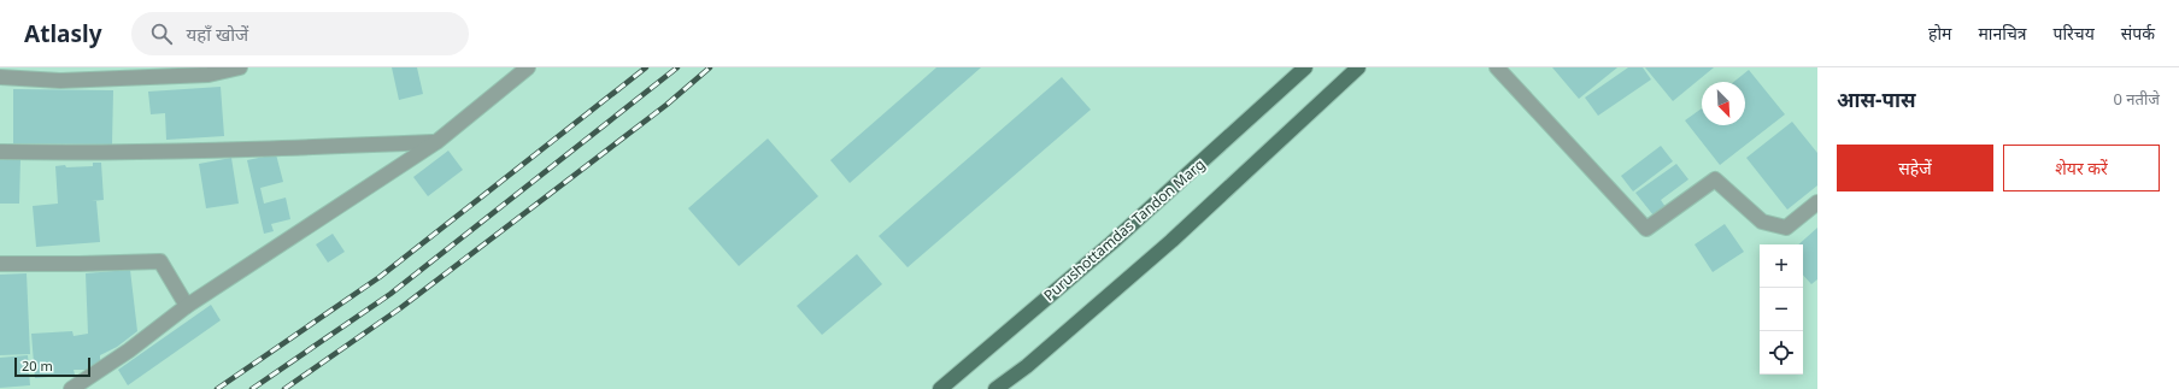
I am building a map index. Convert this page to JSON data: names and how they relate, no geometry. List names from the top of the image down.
{
  "streets": {
    "main road": ["Purushottamdas Tandon Marg"]
  },
  "scale_bar": "20 m",
  "north": "bottom right",
  "page": {
    "header": "Atlasly",
    "search": "यहाँ खोजें",
    "nav": [
      "होम",
      "मानचित्र",
      "परिचय",
      "संपर्क"
    ],
    "heading": ["आस-पास", "0 नतीजे"],
    "buttons": ["सहेजें", "शेयर करें"],
    "map_buttons": ["+", "−"],
    "scale": "20 m"
  }
}
